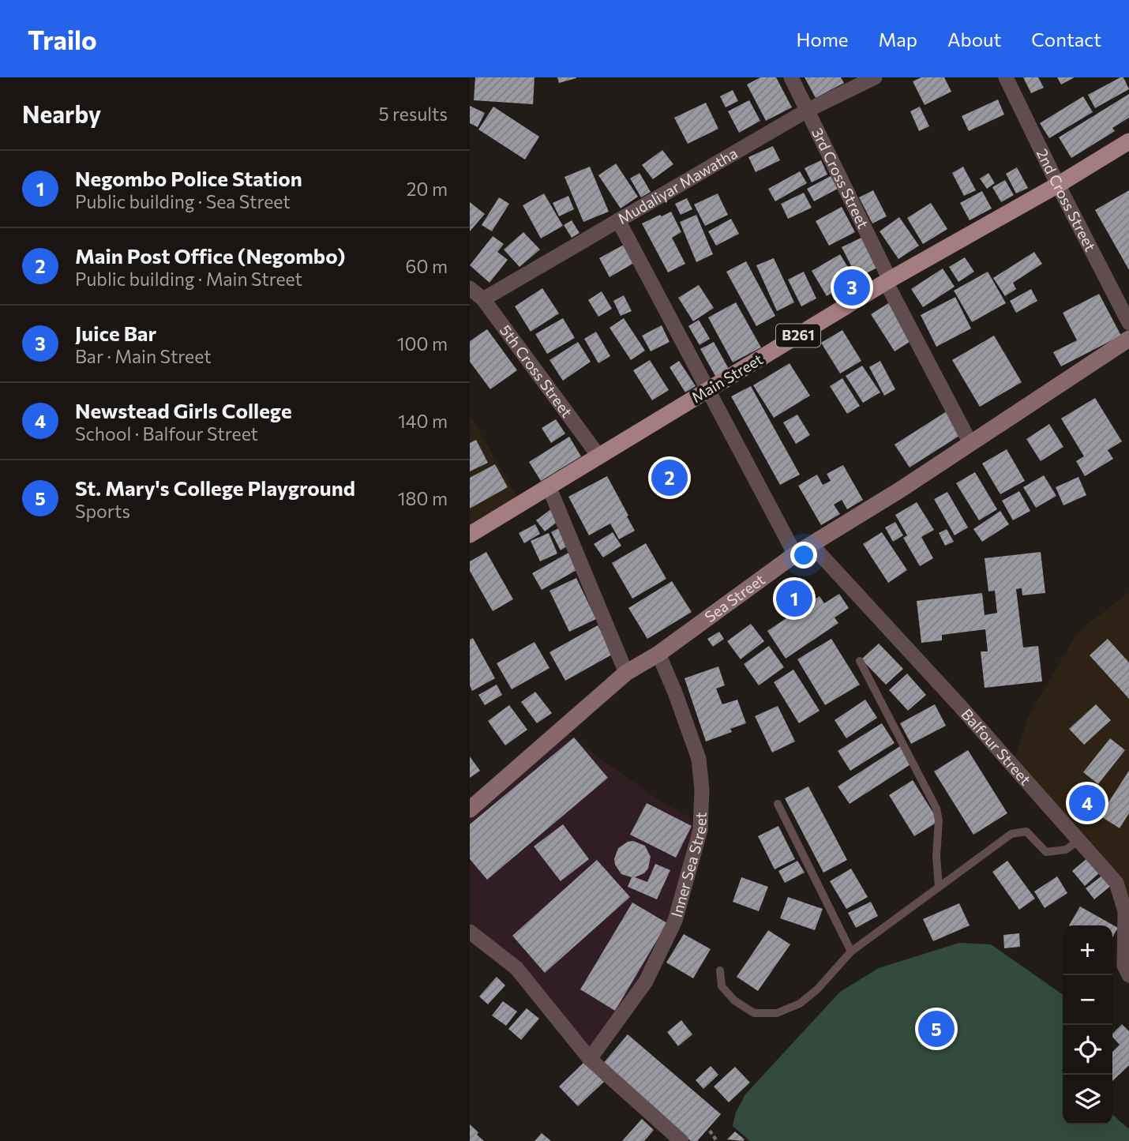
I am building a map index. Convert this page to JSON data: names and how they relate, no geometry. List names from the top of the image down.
{
  "streets": {
    "main road": ["B261", "Main Street"],
    "street": [
      "3rd Cross Street",
      "Mudaliyar Mawatha",
      "2nd Cross Street",
      "5th Cross Street",
      "Sea Street",
      "Balfour Street",
      "Inner Sea Street"
    ]
  },
  "crossings": [
    ["3rd Cross Street", "Mudaliyar Mawatha"],
    ["3rd Cross Street", "Main Street"],
    ["3rd Cross Street", "Sea Street"],
    ["Mudaliyar Mawatha", "5th Cross Street"],
    ["2nd Cross Street", "Main Street"],
    ["5th Cross Street", "Main Street"],
    ["Sea Street", "Balfour Street"],
    ["Sea Street", "Inner Sea Street"]
  ],
  "page": {
    "header": "Trailo",
    "nav": [
      "Home",
      "Map",
      "About",
      "Contact"
    ],
    "heading": ["Nearby", "5 results"],
    "list": [
      {
        "mark": "1",
        "name": "Negombo Police Station",
        "note": "Public building · Sea Street",
        "value": "20 m"
      },
      {
        "mark": "2",
        "name": "Main Post Office (Negombo)",
        "note": "Public building · Main Street",
        "value": "60 m"
      },
      {
        "mark": "3",
        "name": "Juice Bar",
        "note": "Bar · Main Street",
        "value": "100 m"
      },
      {
        "mark": "4",
        "name": "Newstead Girls College",
        "note": "School · Balfour Street",
        "value": "140 m"
      },
      {
        "mark": "5",
        "name": "St. Mary's College Playground",
        "note": "Sports",
        "value": "180 m"
      }
    ],
    "pins": [
      "3",
      "2",
      "1",
      "4",
      "5"
    ],
    "map_buttons": ["+", "−"]
  }
}
